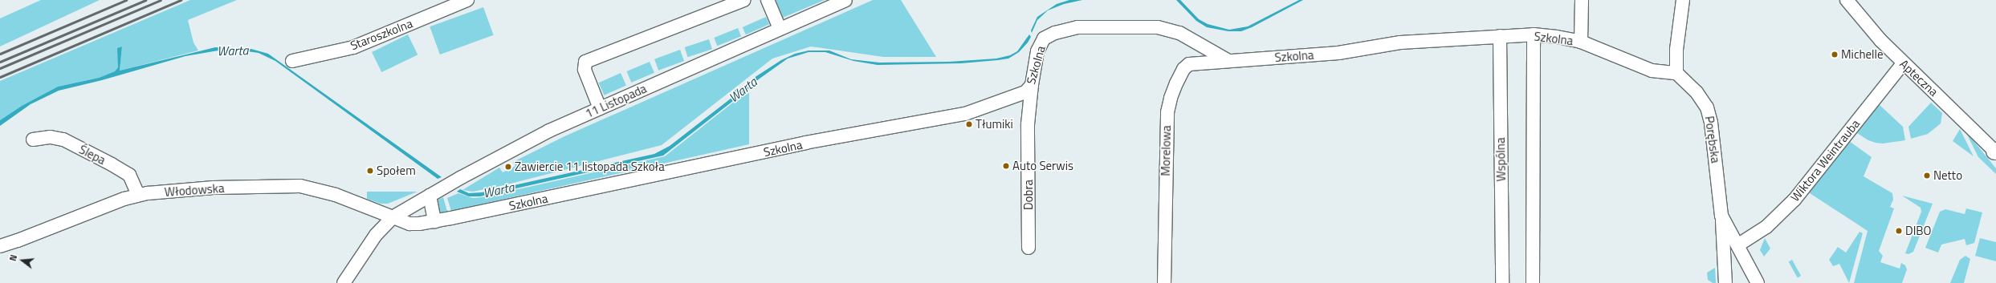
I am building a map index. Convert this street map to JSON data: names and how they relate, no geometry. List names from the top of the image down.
{
  "streets": {
    "street": [
      "Staroszkolna",
      "Szkolna",
      "Apteczna",
      "11 Listopada",
      "Porębska",
      "Morelowa",
      "Ślepa",
      "Wspólna",
      "Wiktora Weintrauba",
      "Włodowska",
      "Dobra"
    ]
  },
  "crossings": [
    ["Szkolna", "11 Listopada"],
    ["Szkolna", "Porębska"],
    ["Szkolna", "Morelowa"],
    ["Szkolna", "Wspólna"],
    ["Szkolna", "Włodowska"],
    ["Szkolna", "Dobra"],
    ["Apteczna", "Wiktora Weintrauba"],
    ["11 Listopada", "Włodowska"],
    ["Porębska", "Wiktora Weintrauba"],
    ["Ślepa", "Włodowska"]
  ],
  "water": ["Warta"],
  "places": [
    "Michelle",
    "Tłumiki",
    "Auto Serwis",
    "Zawiercie 11 listopada Szkoła",
    "Społem",
    "Netto",
    "DIBO"
  ],
  "north": "left"
}
